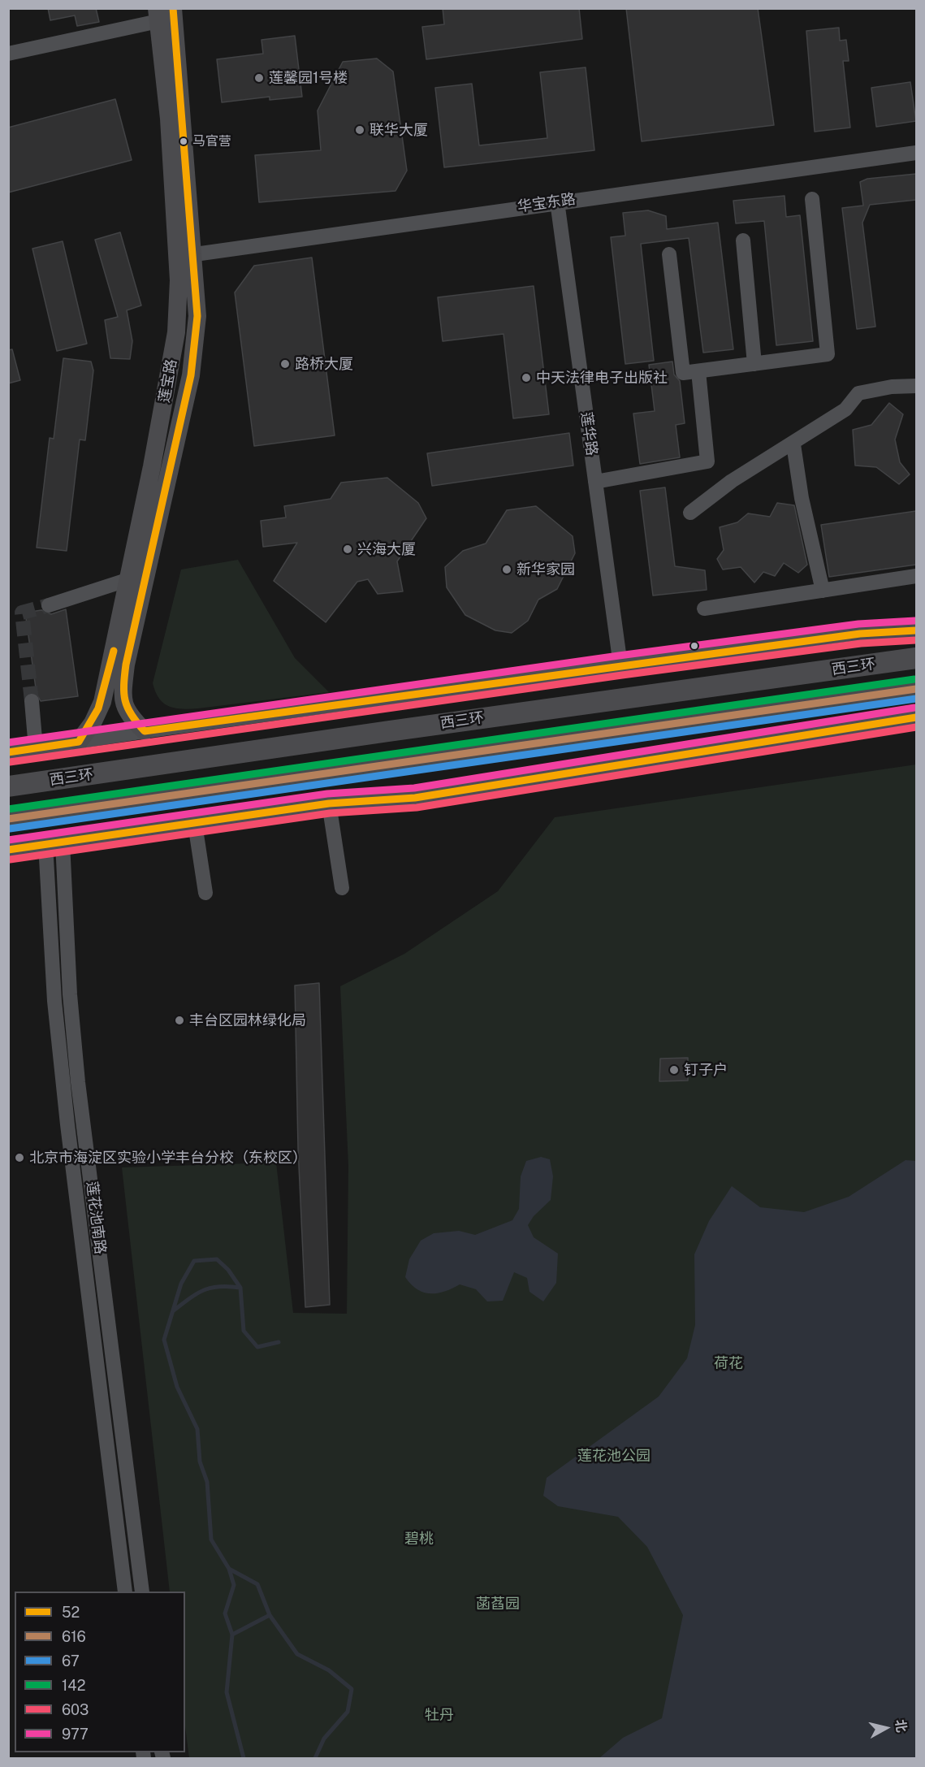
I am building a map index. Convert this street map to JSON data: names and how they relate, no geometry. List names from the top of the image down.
{
  "streets": {
    "highway": ["西三环"],
    "main road": ["莲宝路"],
    "street": ["华宝东路", "莲华路", "莲花池南路"]
  },
  "crossings": [
    ["华宝东路", "莲宝路"],
    ["华宝东路", "莲华路"]
  ],
  "parks": [
    "荷花",
    "莲花池公园",
    "碧桃",
    "菡萏园",
    "牡丹"
  ],
  "places": [
    "莲馨园1号楼",
    "联华大厦",
    "马官营",
    "路桥大厦",
    "中天法律电子出版社",
    "兴海大厦",
    "新华家园",
    "丰台区园林绿化局",
    "钉子户",
    "北京市海淀区实验小学丰台分校（东校区）"
  ],
  "lines": [
    "transit line 52",
    "transit line 977",
    "transit line 603",
    "transit line 142",
    "transit line 616",
    "transit line 67"
  ],
  "legend": [
    "52",
    "616",
    "67",
    "142",
    "603",
    "977"
  ],
  "north": "right"
}
